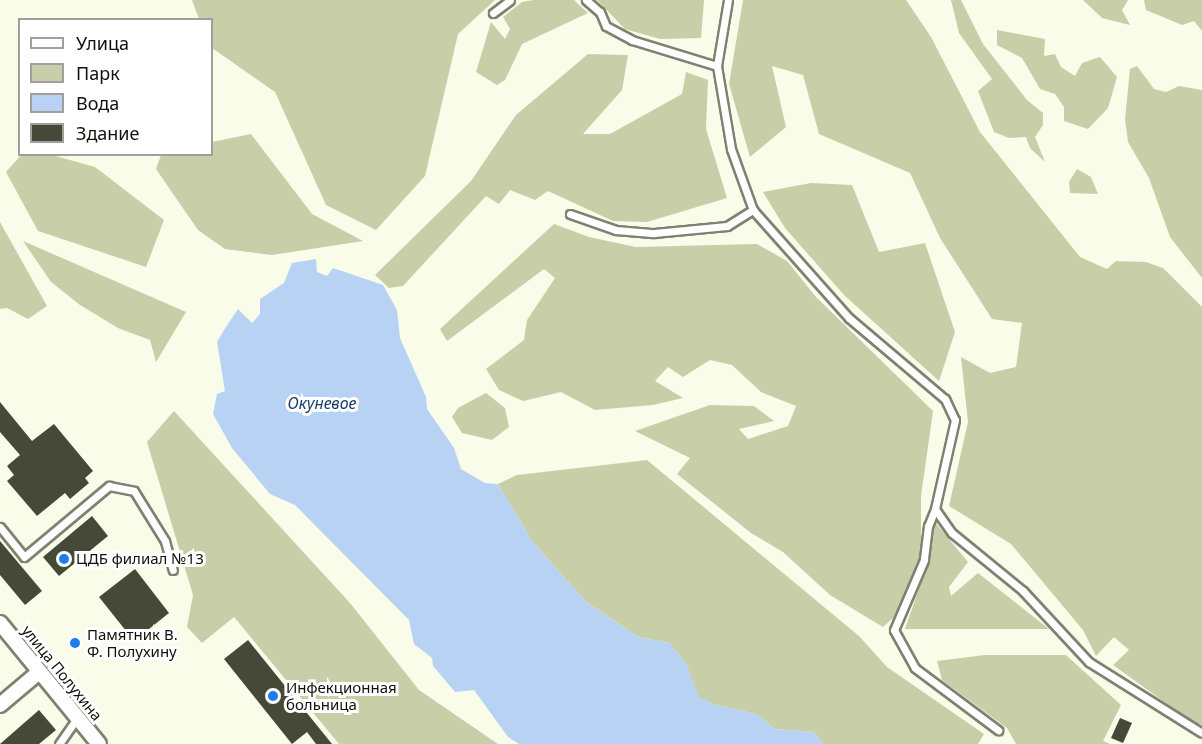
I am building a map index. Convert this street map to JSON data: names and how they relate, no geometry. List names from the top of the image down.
{
  "streets": {
    "street": ["улица Полухина"]
  },
  "water": ["Окуневое"],
  "places": ["ЦДБ филиал №13", "Памятник В. Ф. Полухину", "Инфекционная больница"],
  "legend": [
    "Улица",
    "Парк",
    "Вода",
    "Здание"
  ]
}
